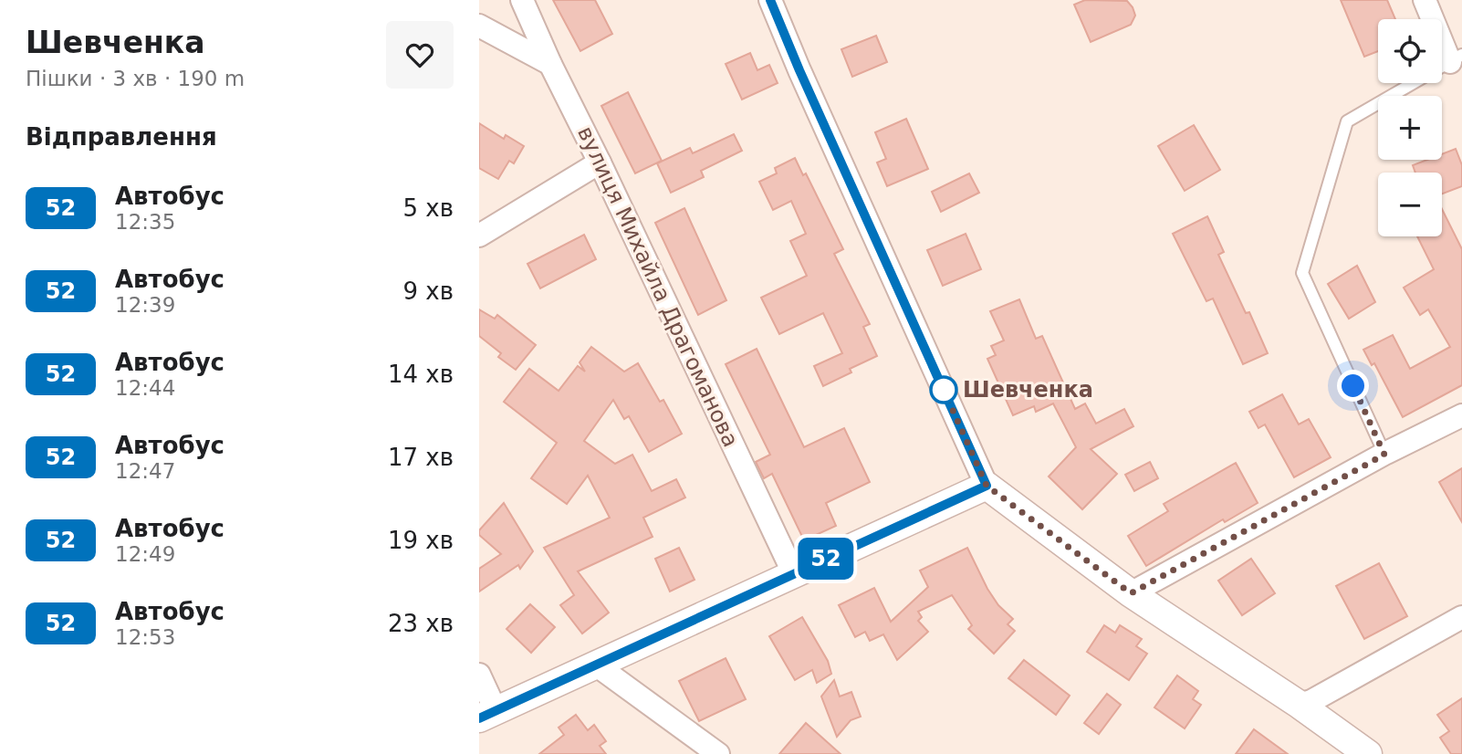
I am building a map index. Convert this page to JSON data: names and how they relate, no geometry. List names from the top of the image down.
{
  "streets": {
    "street": ["вулиця Михайла Драгоманова"]
  },
  "places": ["Шевченка"],
  "lines": ["bus line 52"],
  "page": {
    "heading": [
      ["Шевченка", "Пішки · 3 хв · 190 m"],
      "Відправлення"
    ],
    "on_map": "52",
    "map_buttons": ["+", "−"],
    "list": [
      {
        "mark": "52",
        "name": "Автобус",
        "note": "12:35",
        "value": "5 хв"
      },
      {
        "mark": "52",
        "name": "Автобус",
        "note": "12:39",
        "value": "9 хв"
      },
      {
        "mark": "52",
        "name": "Автобус",
        "note": "12:44",
        "value": "14 хв"
      },
      {
        "mark": "52",
        "name": "Автобус",
        "note": "12:47",
        "value": "17 хв"
      },
      {
        "mark": "52",
        "name": "Автобус",
        "note": "12:49",
        "value": "19 хв"
      },
      {
        "mark": "52",
        "name": "Автобус",
        "note": "12:53",
        "value": "23 хв"
      }
    ]
  }
}
